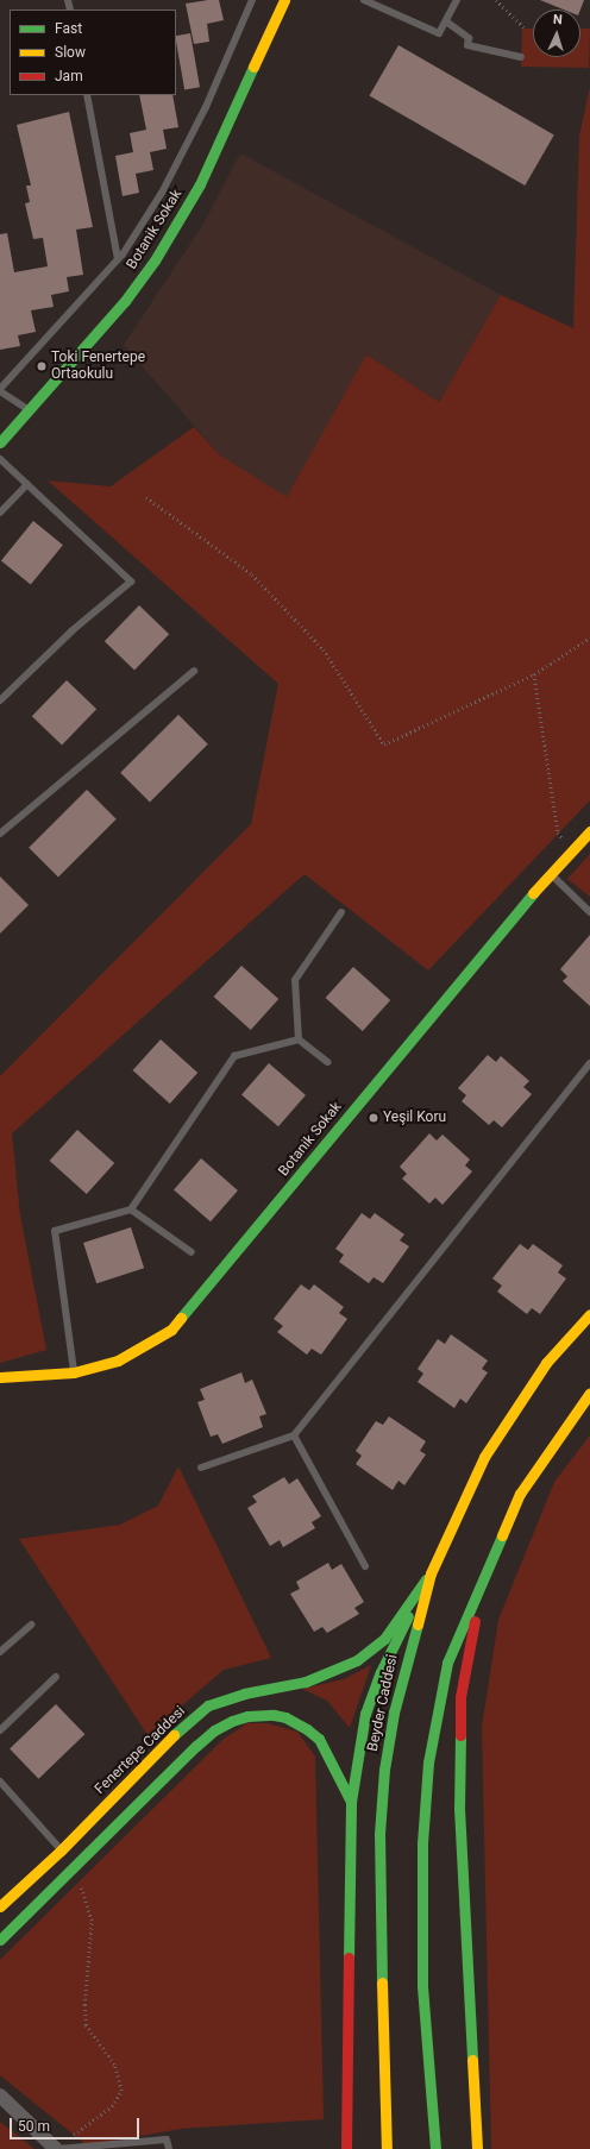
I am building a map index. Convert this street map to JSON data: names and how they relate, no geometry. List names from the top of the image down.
{
  "streets": {
    "main road": ["Botanik Sokak", "Beyder Caddesi", "Fenertepe Caddesi"]
  },
  "crossings": [
    ["Beyder Caddesi", "Fenertepe Caddesi"]
  ],
  "places": ["Toki Fenertepe Ortaokulu", "Yeşil Koru"],
  "legend": ["Fast", "Slow", "Jam"],
  "scale_bar": "50 m",
  "north": "top"
}
